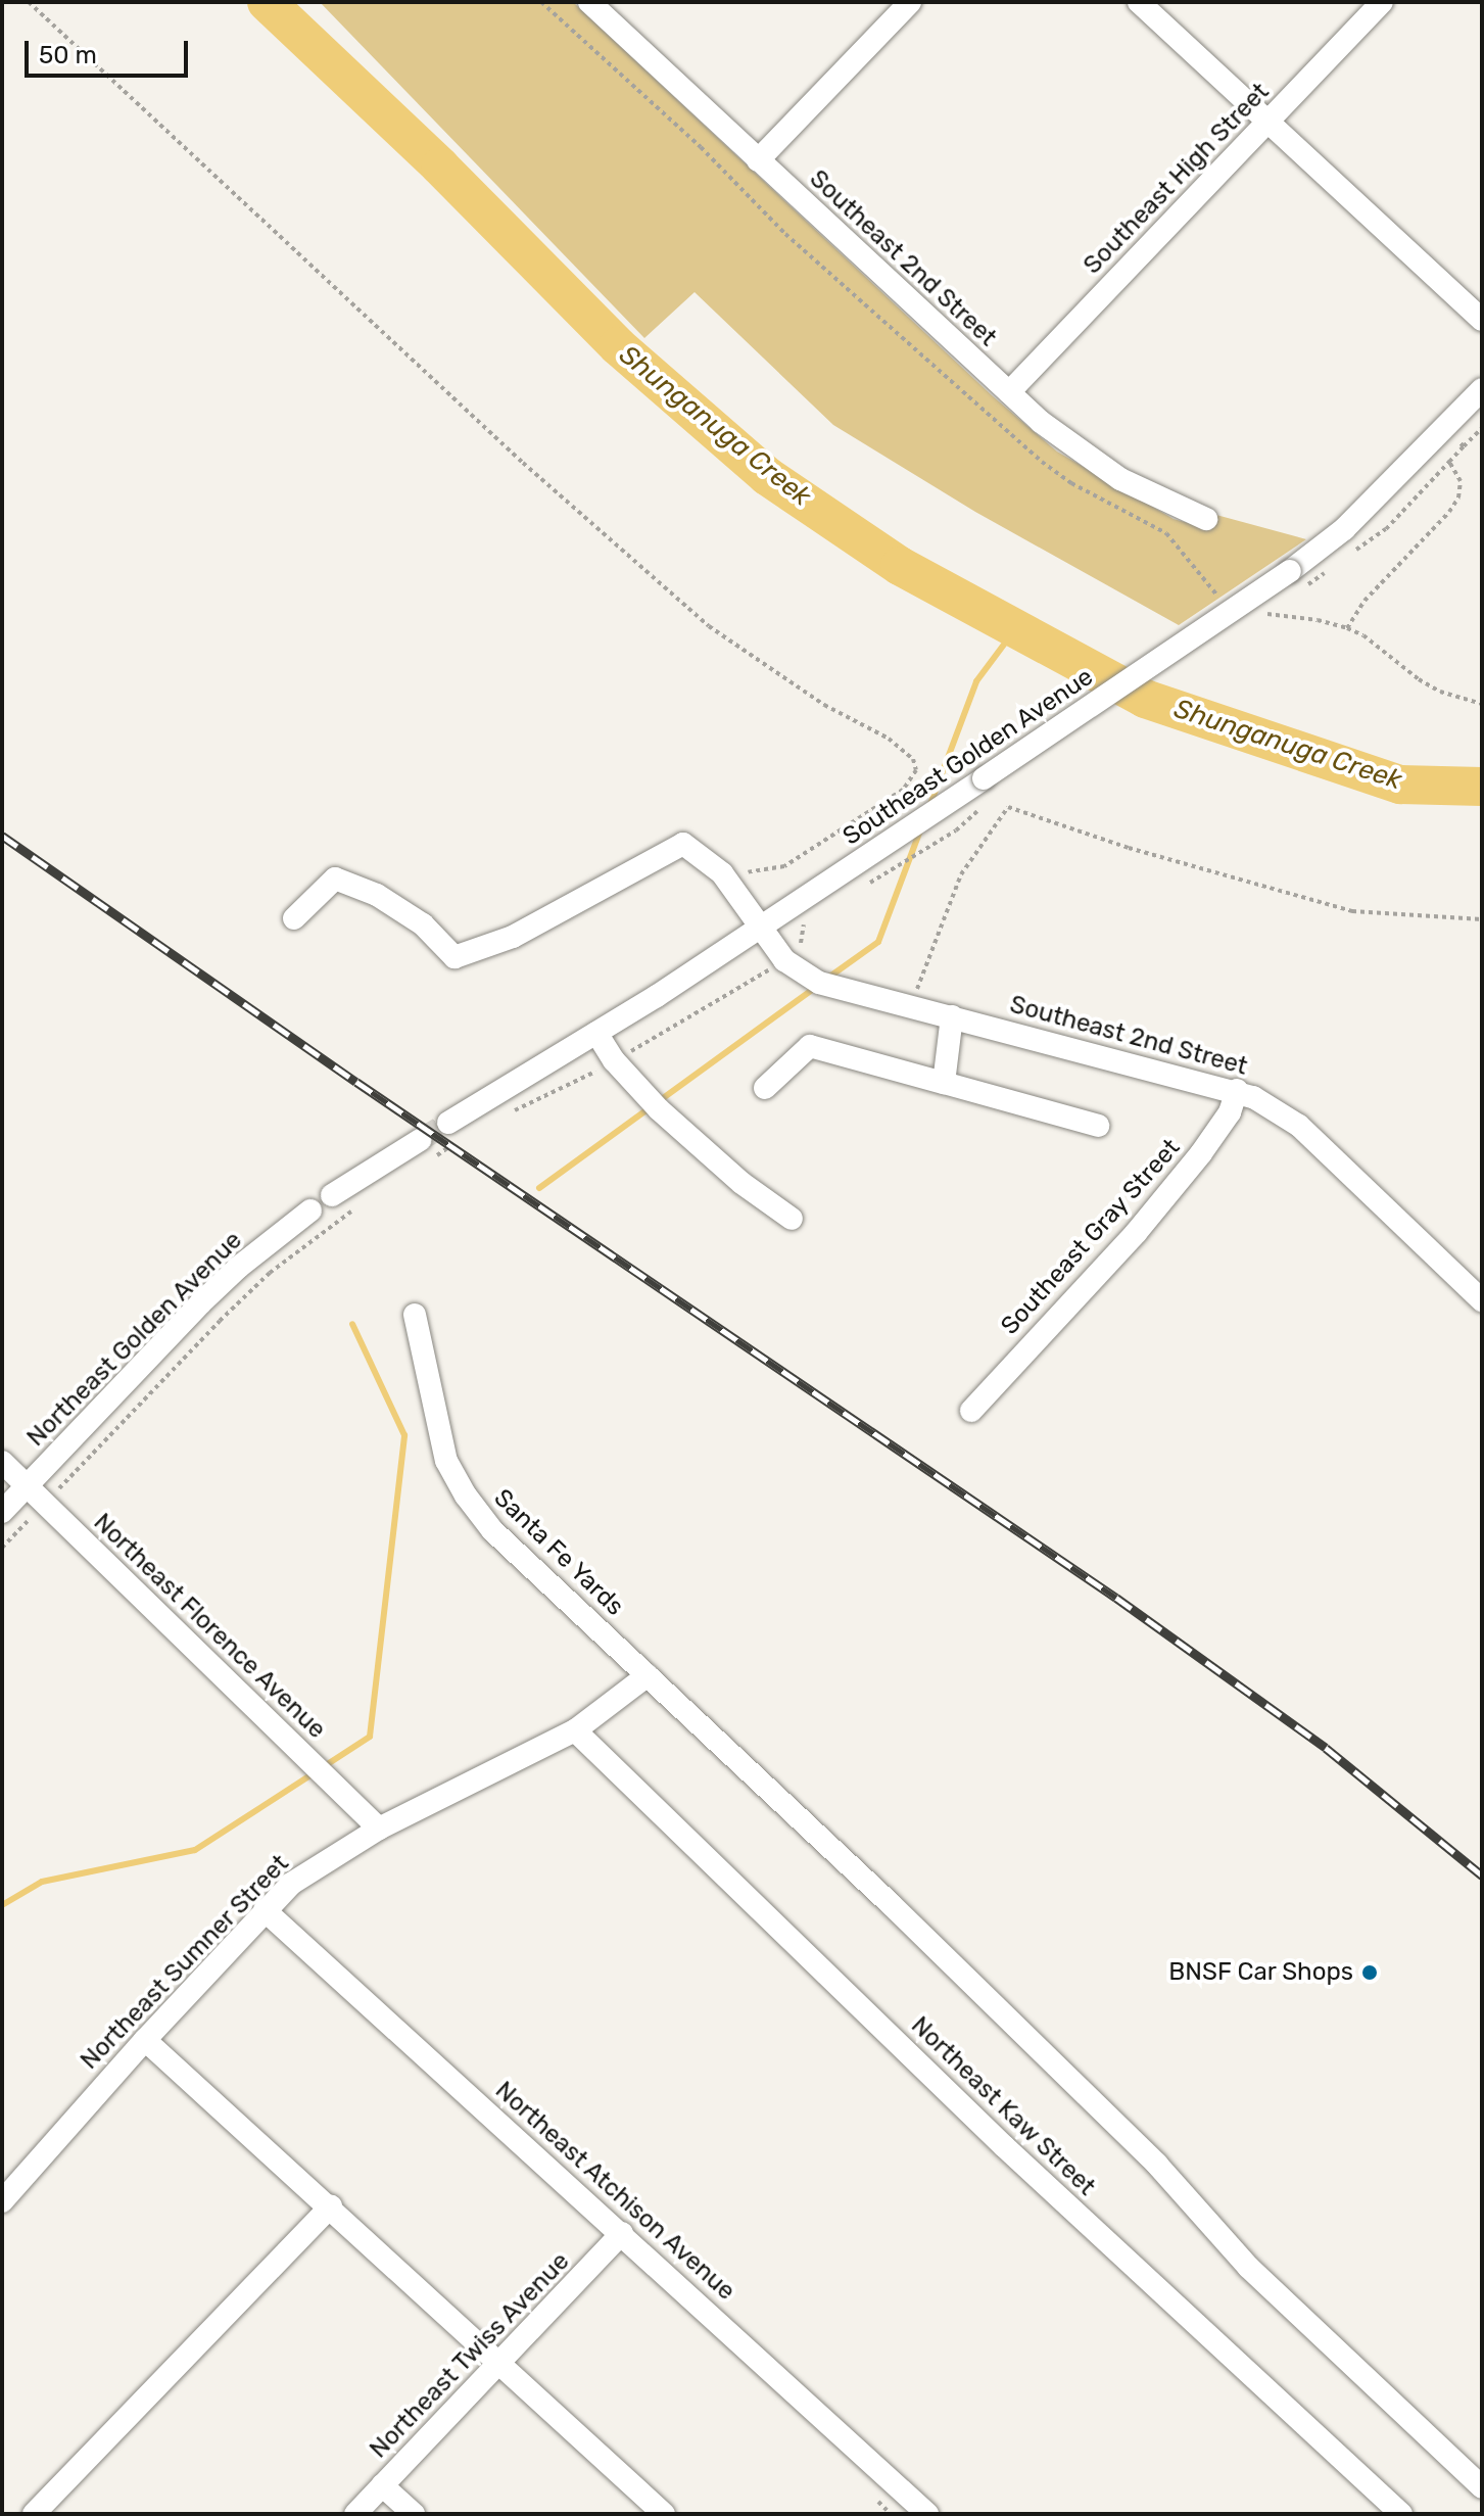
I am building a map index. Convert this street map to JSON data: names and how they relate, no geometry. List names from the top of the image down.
{
  "streets": {
    "street": [
      "Southeast High Street",
      "Southeast 2nd Street",
      "Southeast Golden Avenue",
      "Southeast Gray Street",
      "Northeast Golden Avenue",
      "Santa Fe Yards",
      "Northeast Florence Avenue",
      "Northeast Sumner Street",
      "Northeast Kaw Street",
      "Northeast Atchison Avenue",
      "Northeast Twiss Avenue"
    ]
  },
  "crossings": [
    ["Southeast High Street", "Southeast 2nd Street"],
    ["Southeast 2nd Street", "Southeast Golden Avenue"],
    ["Southeast 2nd Street", "Southeast Gray Street"],
    ["Northeast Golden Avenue", "Northeast Florence Avenue"],
    ["Santa Fe Yards", "Northeast Sumner Street"],
    ["Northeast Florence Avenue", "Northeast Sumner Street"],
    ["Northeast Sumner Street", "Northeast Kaw Street"],
    ["Northeast Sumner Street", "Northeast Atchison Avenue"],
    ["Northeast Atchison Avenue", "Northeast Twiss Avenue"]
  ],
  "water": ["Shunganuga Creek"],
  "places": ["BNSF Car Shops"],
  "scale_bar": "50 m"
}
